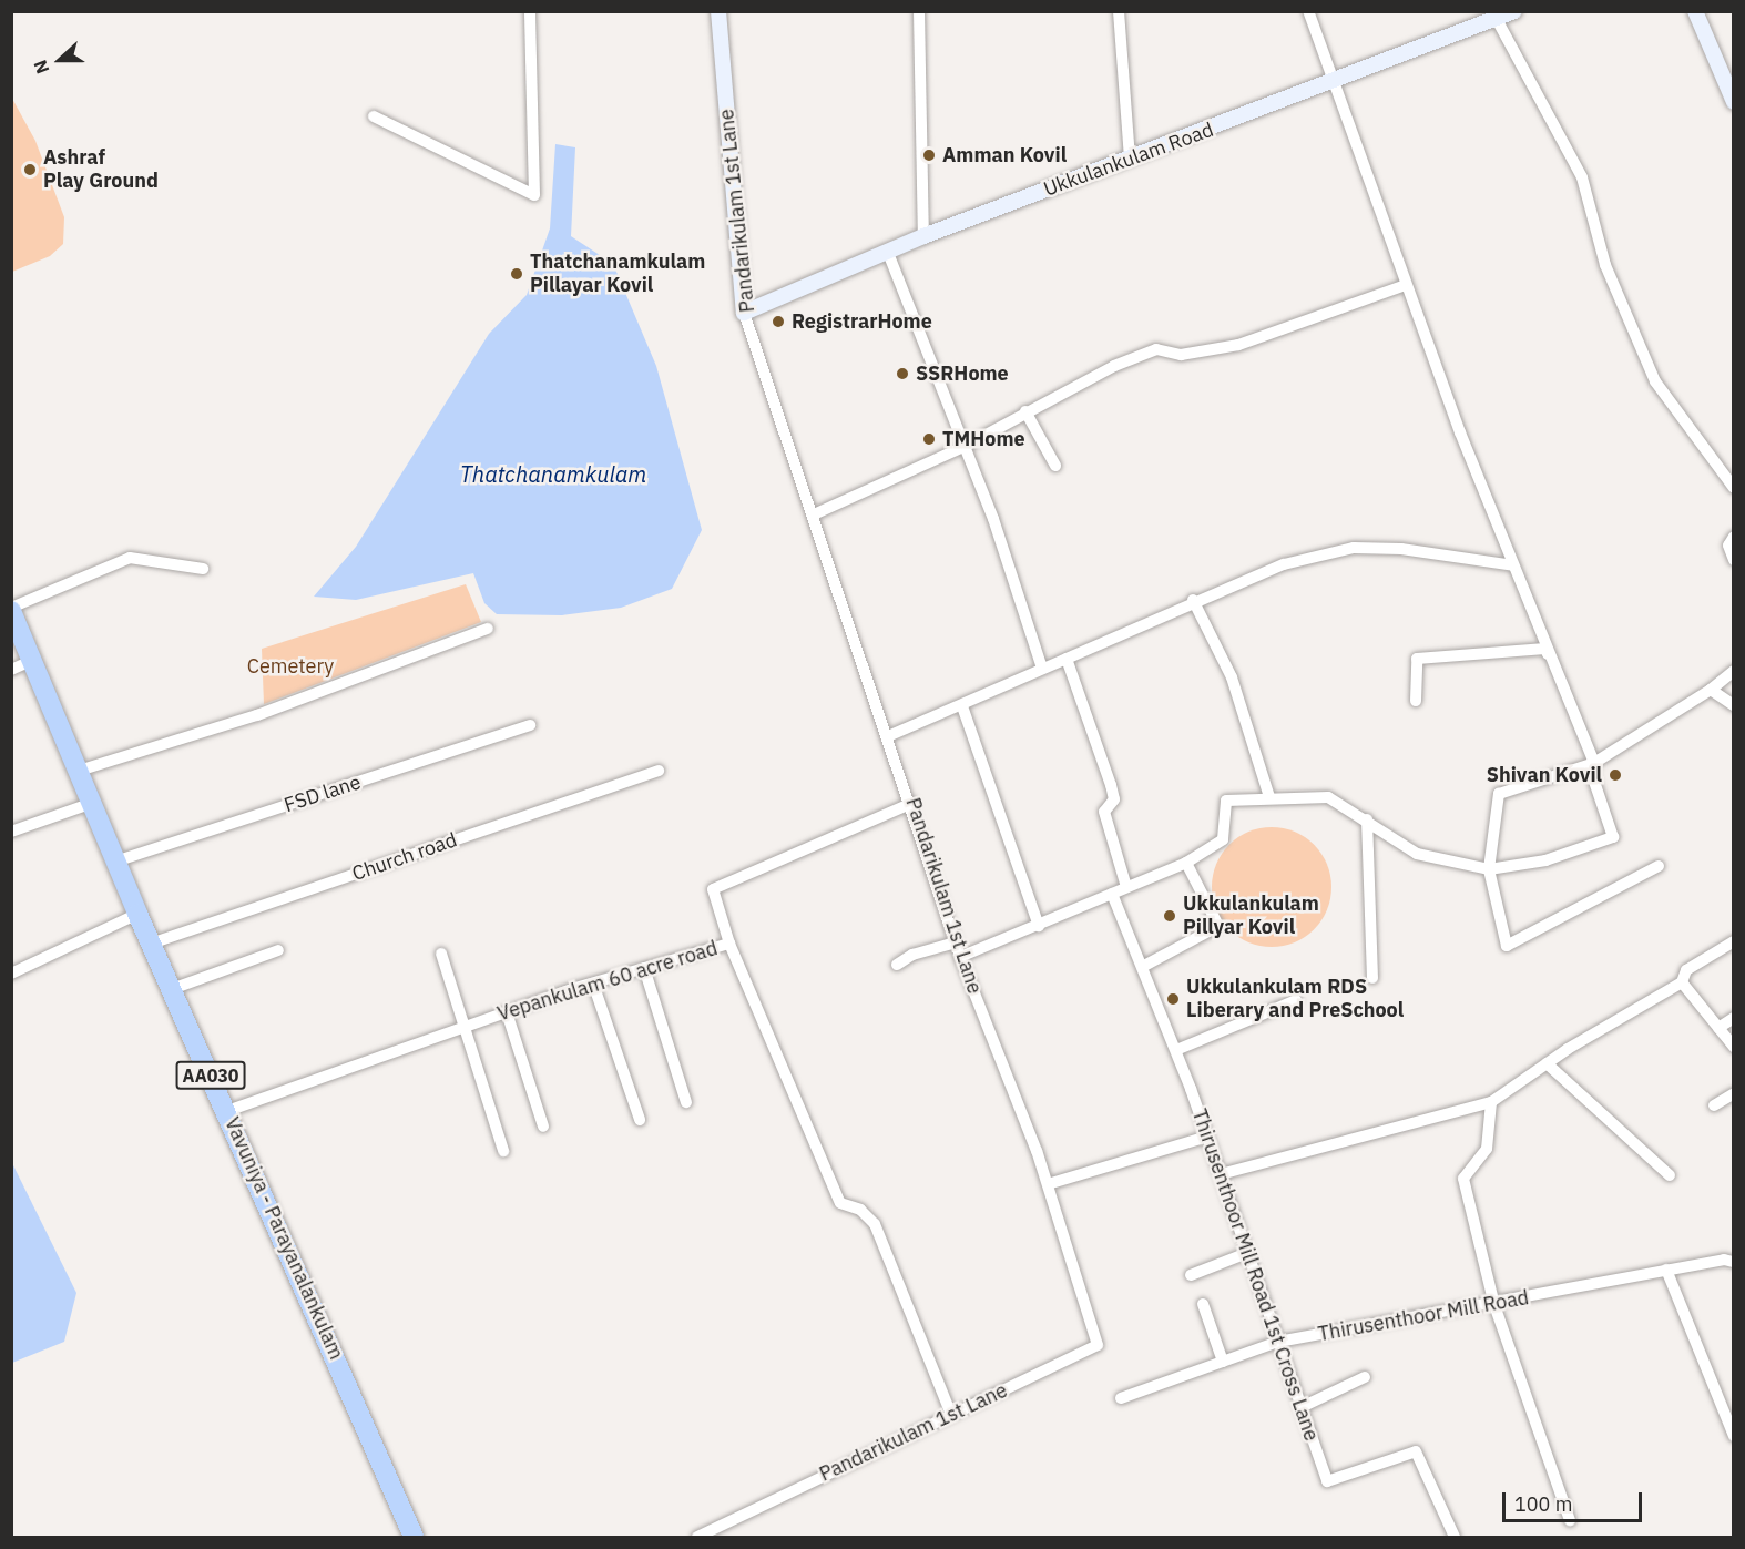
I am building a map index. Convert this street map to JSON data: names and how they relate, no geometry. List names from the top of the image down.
{
  "streets": {
    "highway": ["AA030", "Vavuniya - Parayanalankulam"],
    "street": [
      "Ukkulankulam Road",
      "Pandarikulam 1st Lane",
      "FSD lane",
      "Church road",
      "Vepankulam 60 acre road",
      "Thirusenthoor Mill Road 1st Cross Lane",
      "Thirusenthoor Mill Road"
    ]
  },
  "crossings": [
    ["Ukkulankulam Road", "Pandarikulam 1st Lane"],
    ["Pandarikulam 1st Lane", "Vepankulam 60 acre road"],
    ["FSD lane", "Vavuniya - Parayanalankulam"],
    ["Church road", "Vavuniya - Parayanalankulam"],
    ["Vepankulam 60 acre road", "Vavuniya - Parayanalankulam"],
    ["Thirusenthoor Mill Road 1st Cross Lane", "Thirusenthoor Mill Road"]
  ],
  "water": ["Thatchanamkulam"],
  "parks": ["Cemetery"],
  "places": [
    "Amman Kovil",
    "Ashraf Play Ground",
    "Thatchanamkulam Pillayar Kovil",
    "RegistrarHome",
    "SSRHome",
    "TMHome",
    "Shivan Kovil",
    "Ukkulankulam Pillyar Kovil",
    "Ukkulankulam RDS Liberary and PreSchool"
  ],
  "scale_bar": "100 m",
  "north": "left"
}
